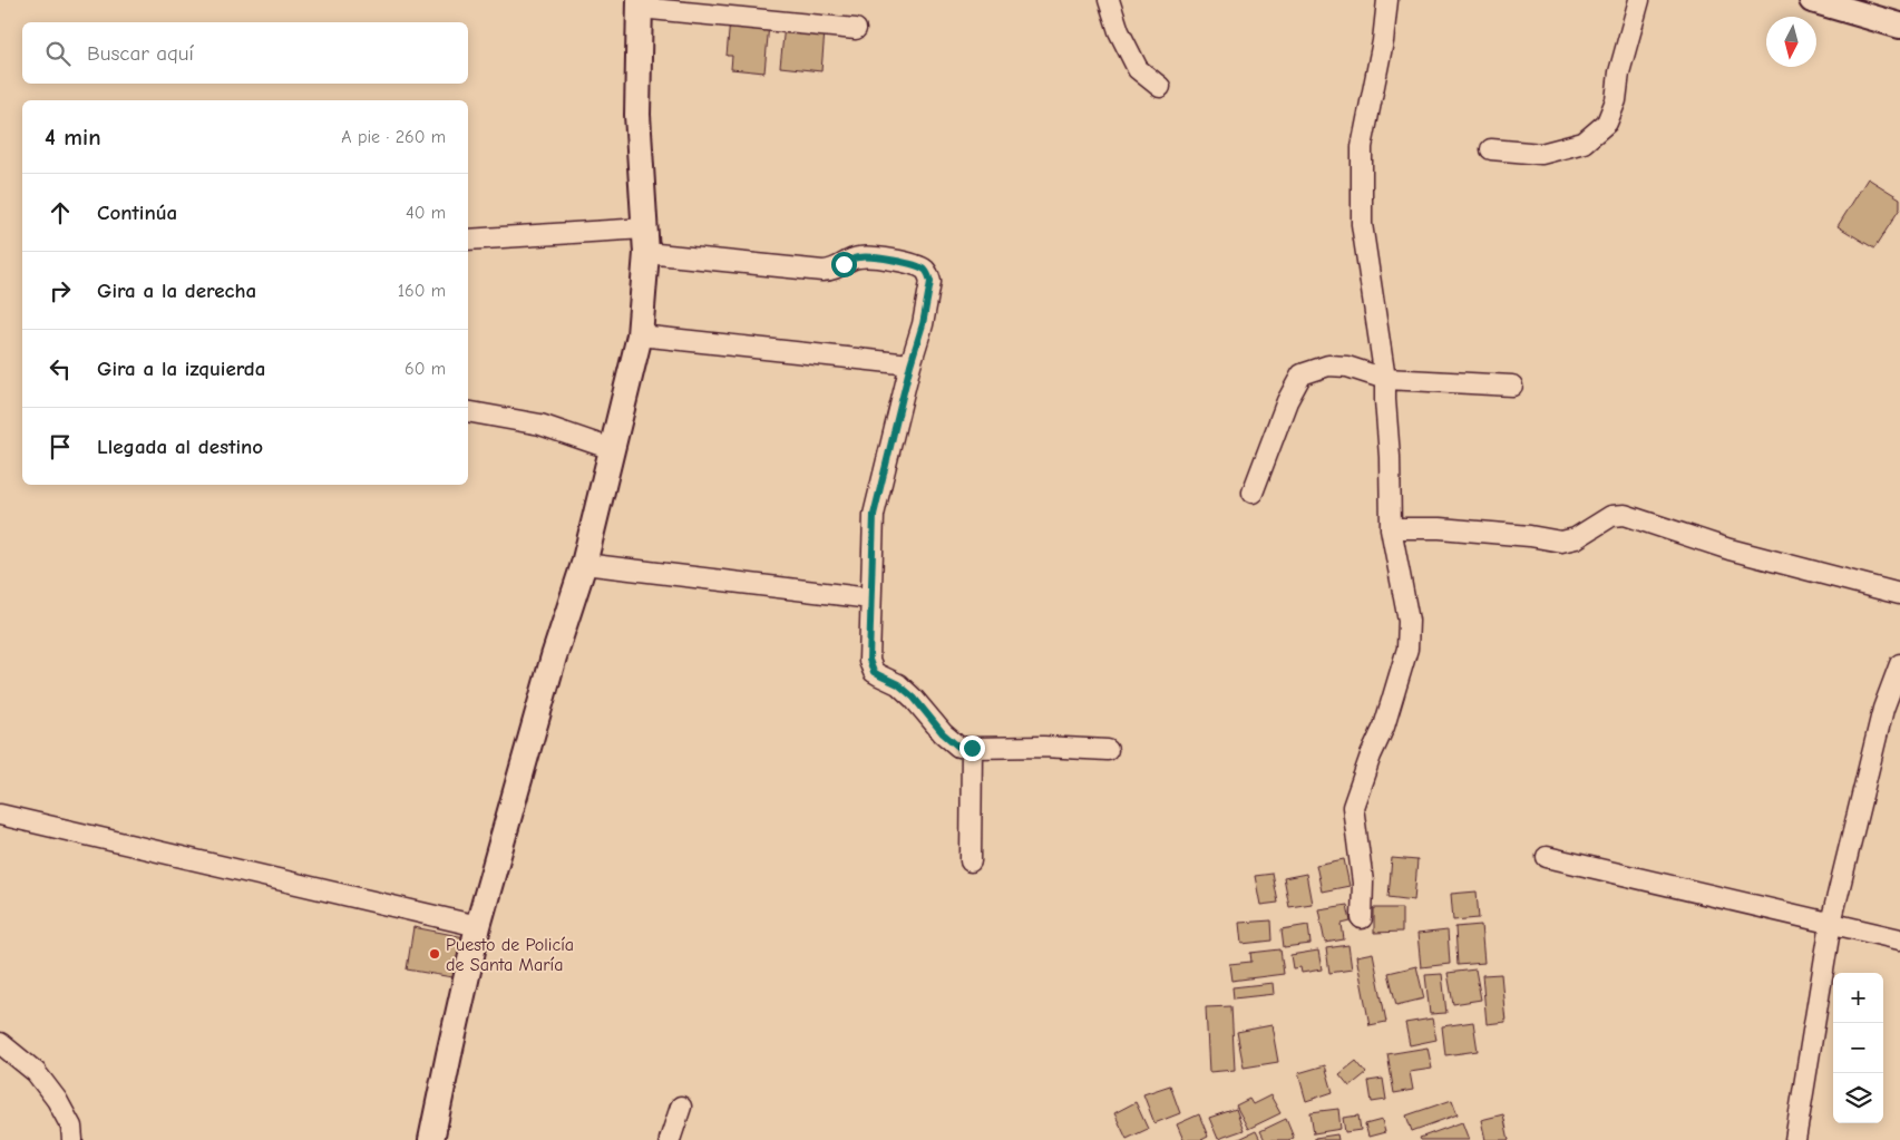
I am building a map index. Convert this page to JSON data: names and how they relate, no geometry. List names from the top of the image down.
{
  "places": ["Puesto de Policía de Santa María"],
  "north": "bottom",
  "page": {
    "search": "Buscar aquí",
    "heading": ["4 min", "A pie · 260 m"],
    "list": [
      ["Continúa", "40 m"],
      ["Gira a la derecha", "160 m"],
      ["Gira a la izquierda", "60 m"],
      "Llegada al destino"
    ],
    "map_buttons": ["+", "−"]
  }
}
